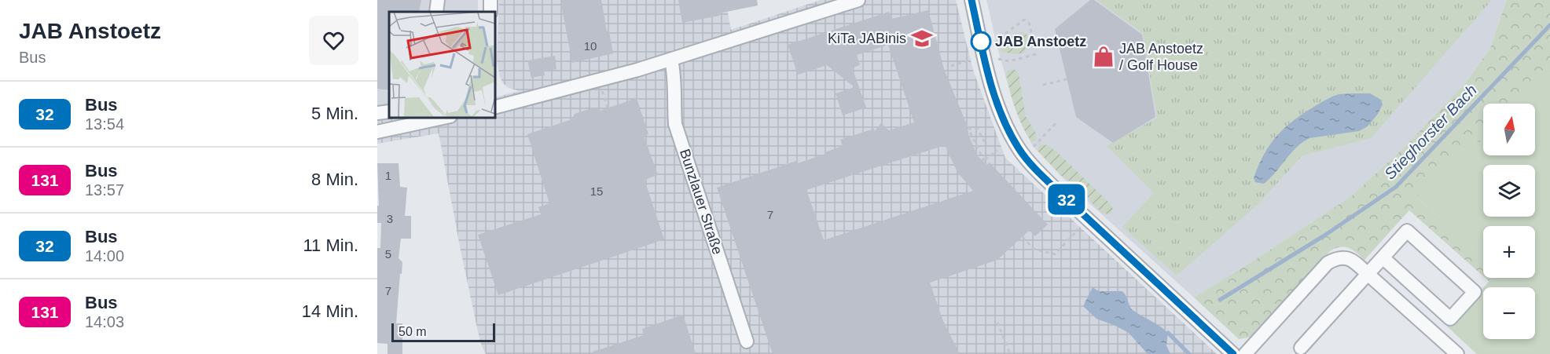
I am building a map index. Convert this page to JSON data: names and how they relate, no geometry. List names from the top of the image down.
{
  "streets": {
    "street": ["Bunzlauer Straße"]
  },
  "water": ["Stieghorster Bach"],
  "places": {
    "school or university": ["KiTa JABinis"],
    "other": ["JAB Anstoetz"],
    "shop": ["JAB Anstoetz / Golf House"]
  },
  "lines": ["bus line 32"],
  "house_numbers": [
    "10",
    "1",
    "15",
    "7",
    "3",
    "5",
    "7"
  ],
  "scale_bar": "50 m",
  "north": "top",
  "page": {
    "heading": ["JAB Anstoetz", "Bus"],
    "on_map": "32",
    "list": [
      {
        "mark": "32",
        "name": "Bus",
        "note": "13:54",
        "value": "5 Min."
      },
      {
        "mark": "131",
        "name": "Bus",
        "note": "13:57",
        "value": "8 Min."
      },
      {
        "mark": "32",
        "name": "Bus",
        "note": "14:00",
        "value": "11 Min."
      },
      {
        "mark": "131",
        "name": "Bus",
        "note": "14:03",
        "value": "14 Min."
      }
    ],
    "map_buttons": ["+", "−"],
    "scale": "50 m"
  }
}
